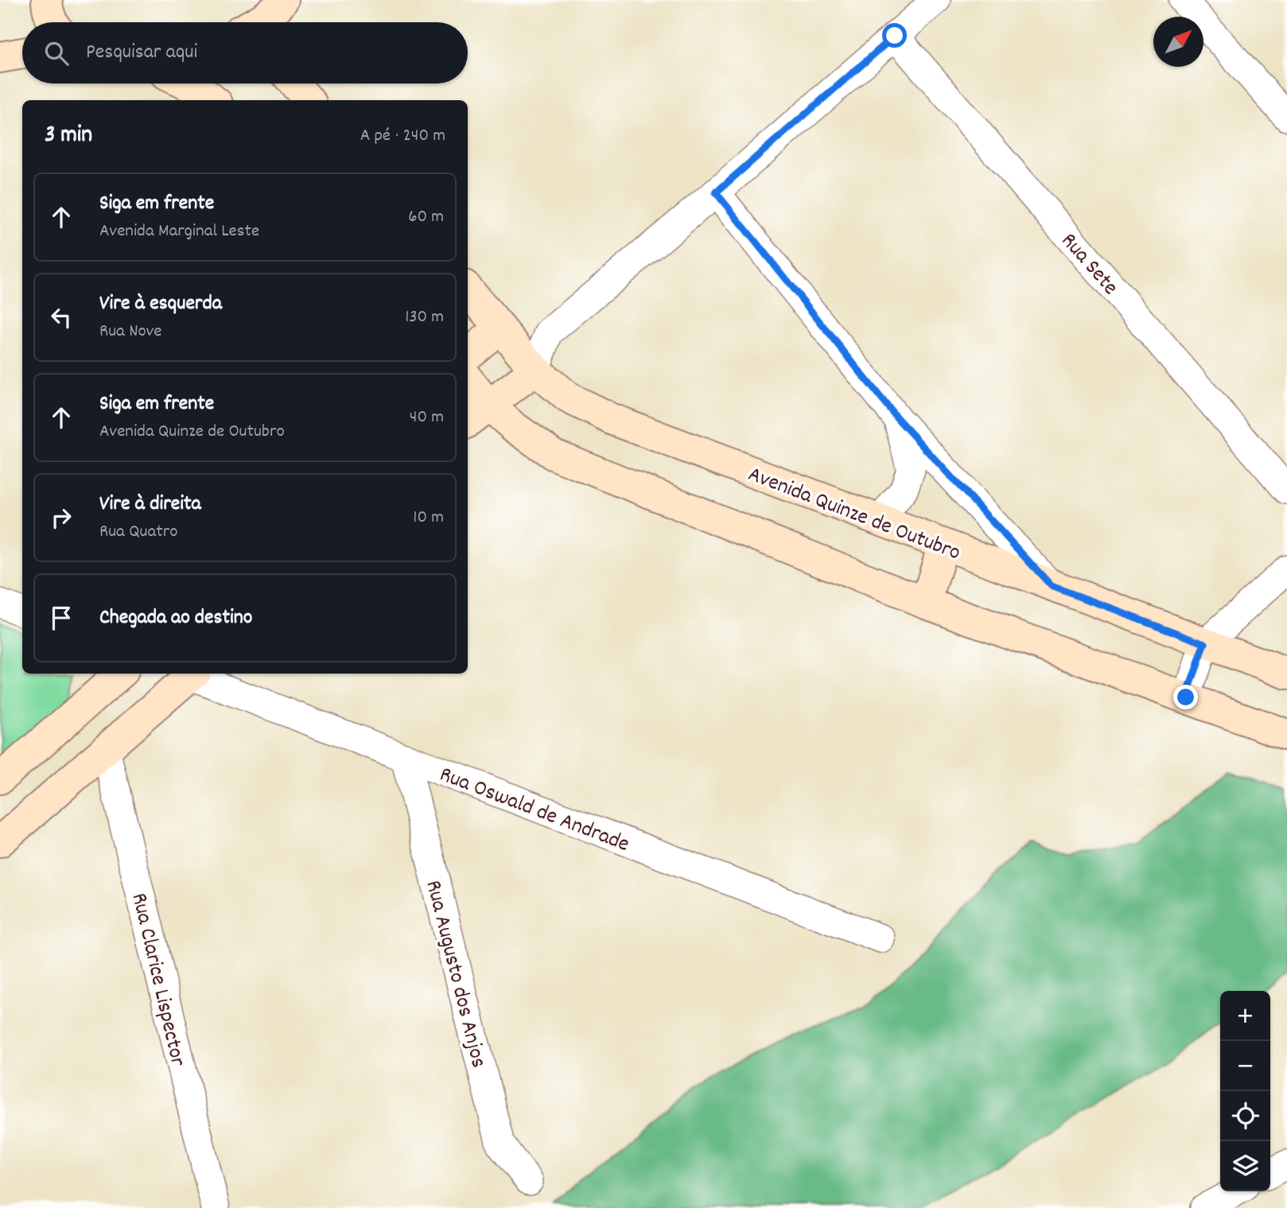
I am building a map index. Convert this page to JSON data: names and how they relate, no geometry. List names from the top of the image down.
{
  "streets": {
    "main road": ["Avenida Quinze de Outubro"],
    "street": [
      "Rua Sete",
      "Rua Oswald de Andrade",
      "Rua Augusto dos Anjos",
      "Rua Clarice Lispector"
    ]
  },
  "crossings": [
    ["Rua Oswald de Andrade", "Rua Augusto dos Anjos"]
  ],
  "north": "top right",
  "page": {
    "search": "Pesquisar aqui",
    "heading": ["3 min", "A pé · 240 m"],
    "list": [
      ["Siga em frente", "Avenida Marginal Leste", "60 m"],
      ["Vire à esquerda", "Rua Nove", "130 m"],
      ["Siga em frente", "Avenida Quinze de Outubro", "40 m"],
      ["Vire à direita", "Rua Quatro", "10 m"],
      "Chegada ao destino"
    ],
    "map_buttons": ["+", "−"]
  }
}
